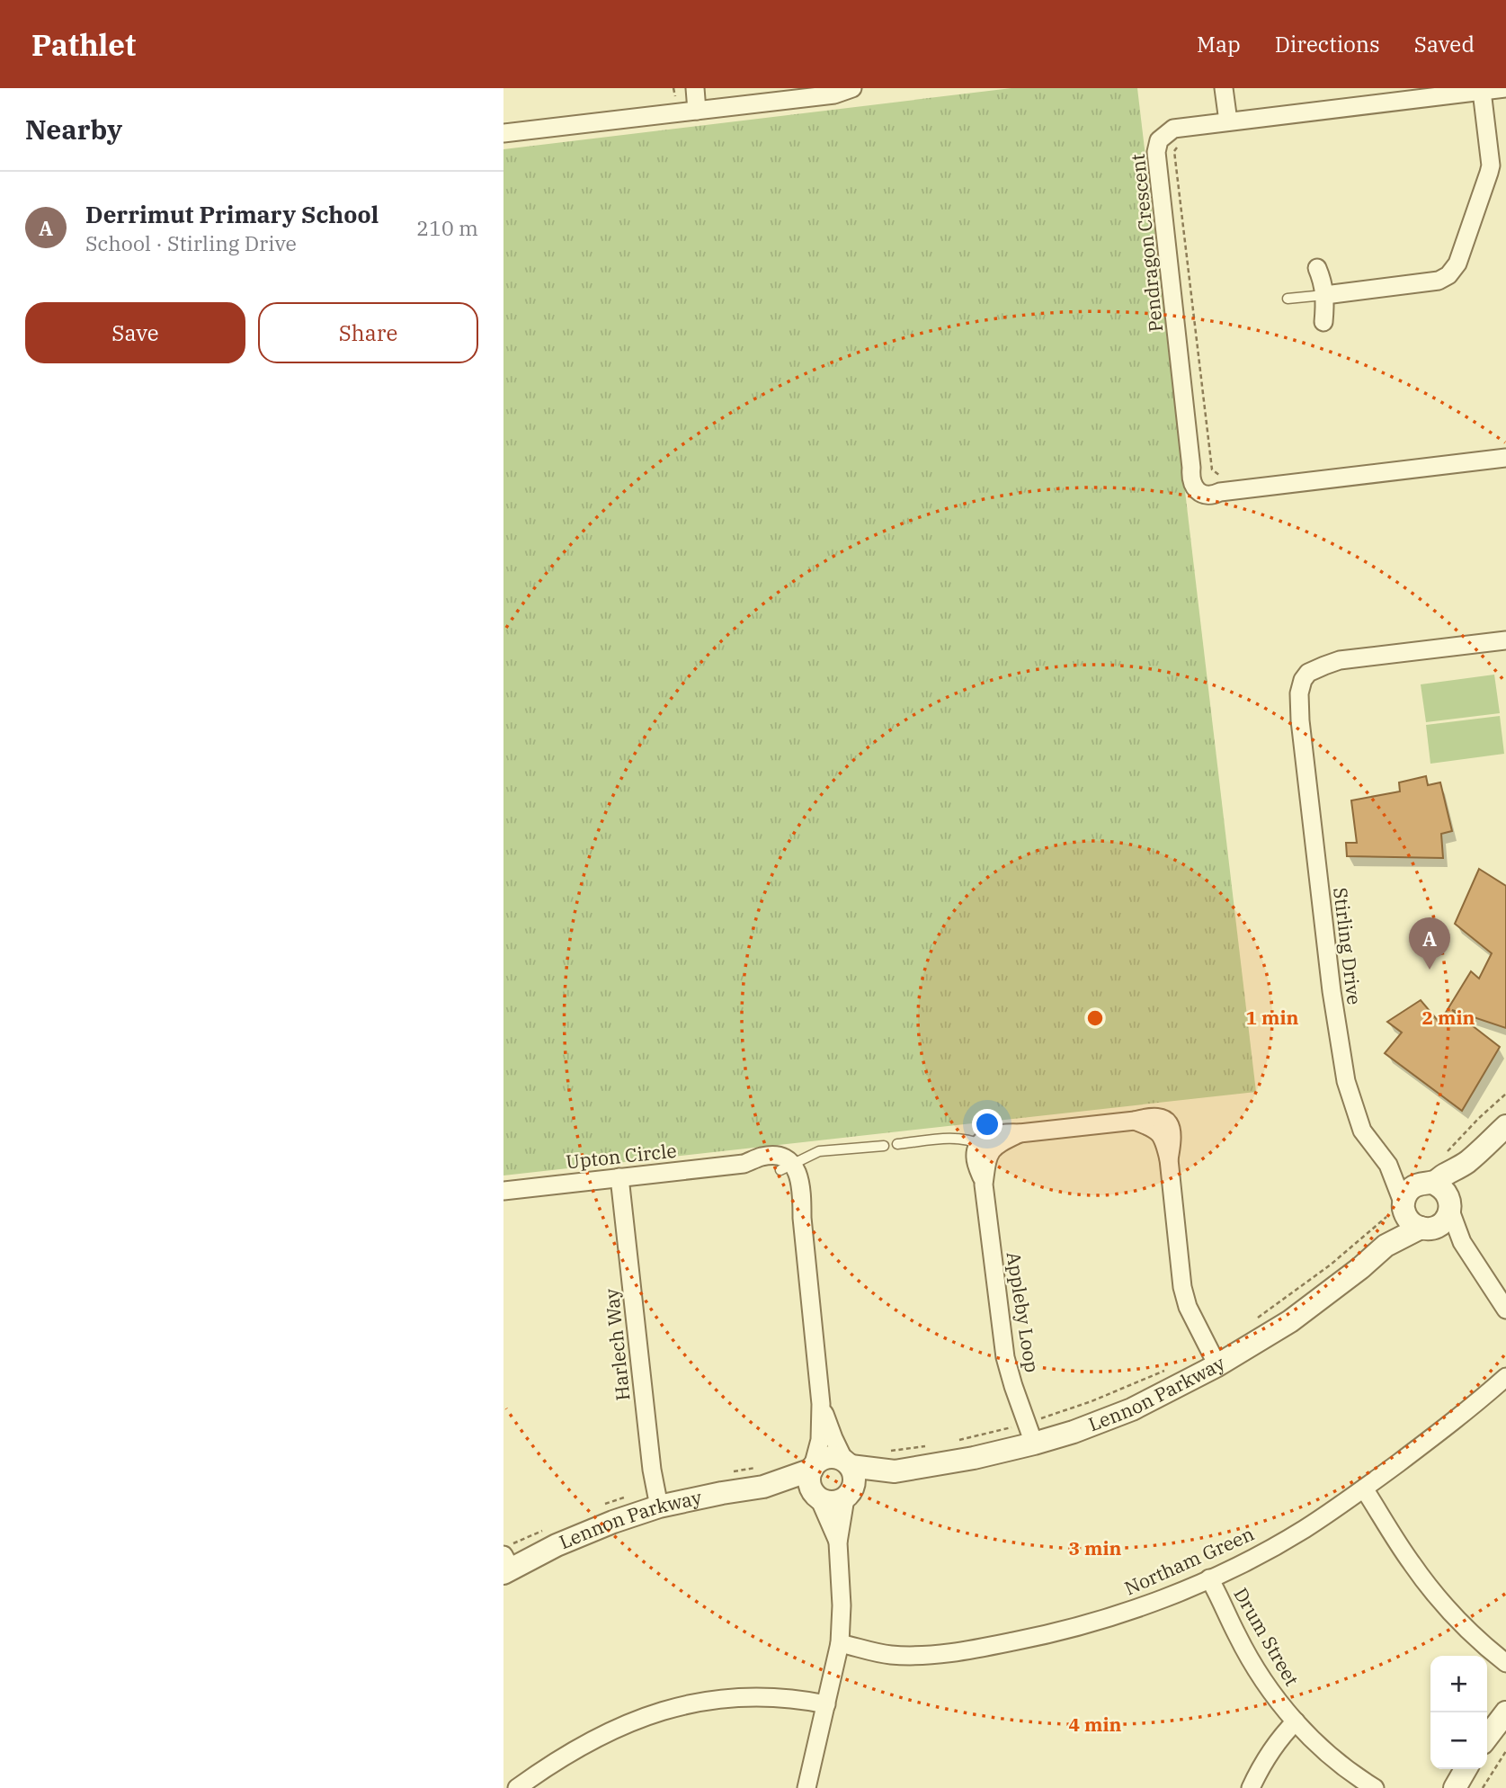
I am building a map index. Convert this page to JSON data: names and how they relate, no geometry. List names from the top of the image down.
{
  "streets": {
    "street": [
      "Pendragon Crescent",
      "Stirling Drive",
      "Upton Circle",
      "Appleby Loop",
      "Harlech Way",
      "Lennon Parkway",
      "Northam Green",
      "Drum Street"
    ]
  },
  "crossings": [
    ["Stirling Drive", "Lennon Parkway"],
    ["Upton Circle", "Harlech Way"],
    ["Appleby Loop", "Lennon Parkway"],
    ["Harlech Way", "Lennon Parkway"],
    ["Northam Green", "Drum Street"]
  ],
  "page": {
    "header": "Pathlet",
    "nav": ["Map", "Directions", "Saved"],
    "heading": "Nearby",
    "list": [
      {
        "mark": "A",
        "name": "Derrimut Primary School",
        "note": "School · Stirling Drive",
        "value": "210 m"
      }
    ],
    "buttons": ["Save", "Share"],
    "pins": "A",
    "map_buttons": ["+", "−"]
  },
  "rings": [
    "1 min",
    "2 min",
    "3 min",
    "4 min"
  ]
}
